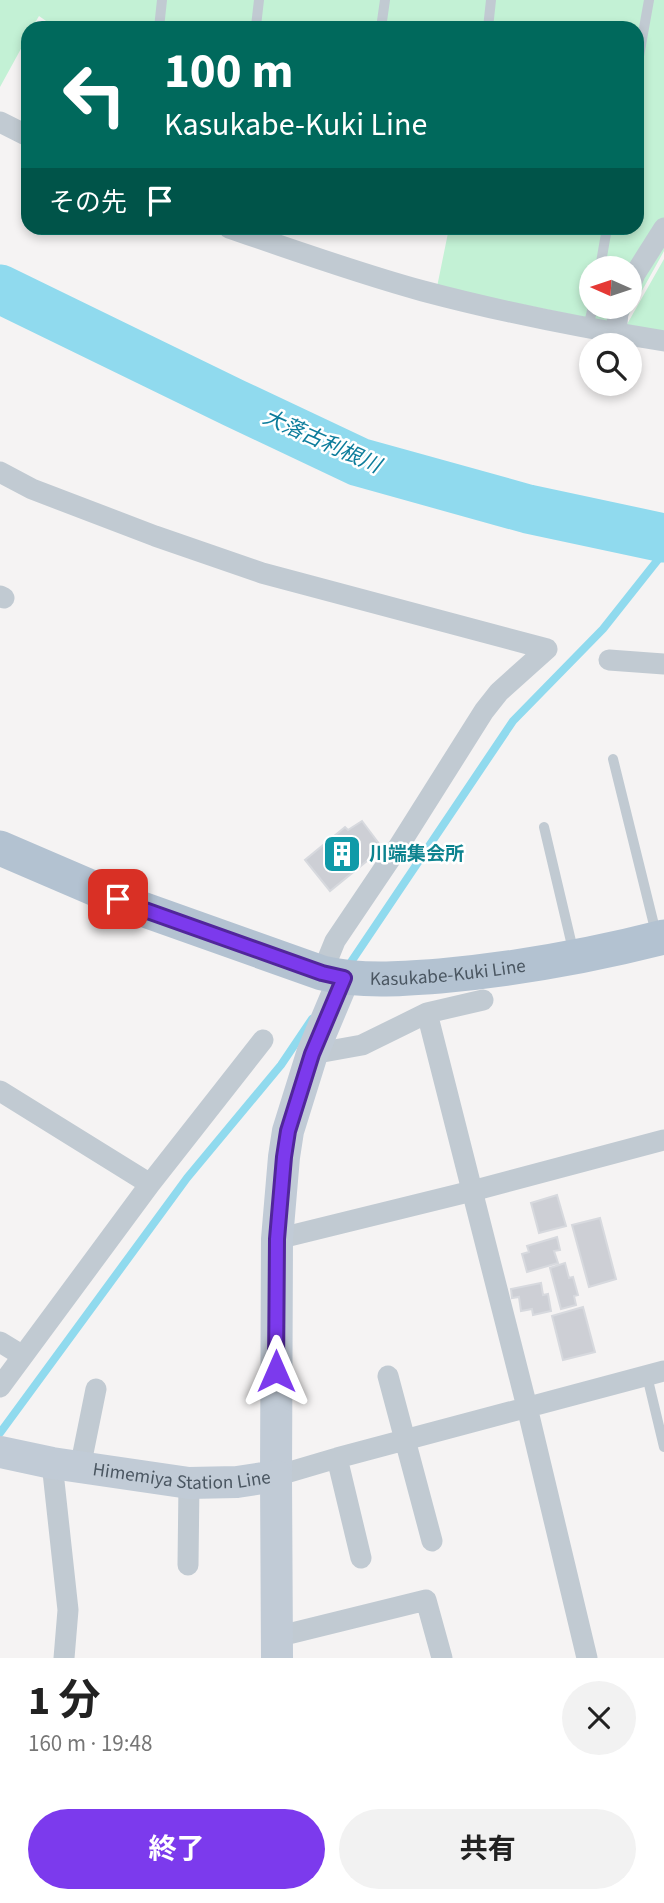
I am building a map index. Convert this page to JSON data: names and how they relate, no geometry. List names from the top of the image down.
{
  "streets": {
    "main road": ["Kasukabe-Kuki Line", "Himemiya Station Line"]
  },
  "crossings": [
    ["Kasukabe-Kuki Line", "Himemiya Station Line"]
  ],
  "water": ["大落古利根川"],
  "places": {
    "building": ["川端集会所"]
  },
  "north": "left",
  "page": {
    "turn": ["100 m", "Kasukabe-Kuki Line"],
    "then": "その先",
    "heading": ["1 分", "160 m · 19:48"],
    "buttons": ["終了", "共有"]
  }
}
